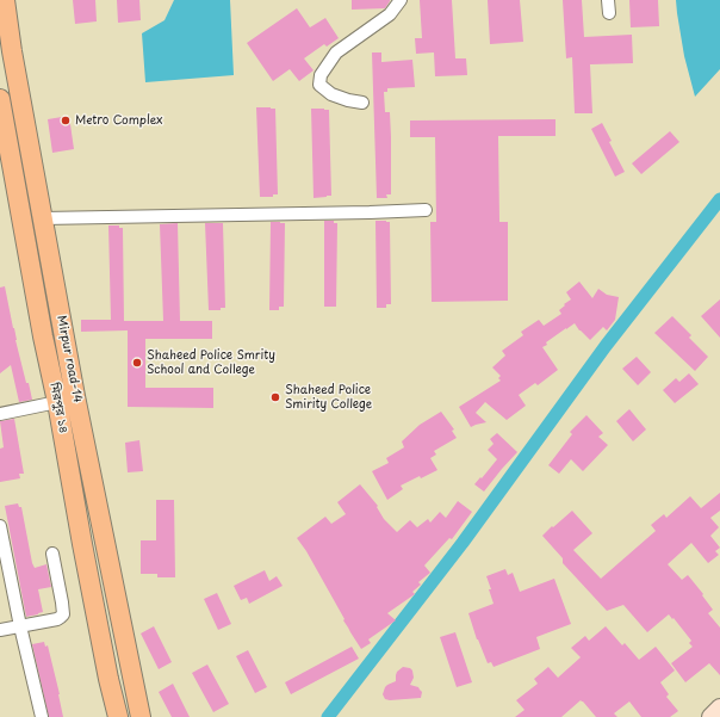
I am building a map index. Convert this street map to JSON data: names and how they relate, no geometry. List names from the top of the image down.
{
  "streets": {
    "main road": ["Mirpur road-14", "মিরপুর ১৪"]
  },
  "places": ["Metro Complex", "Shaheed Police Smrity School and College", "Shaheed Police Smirity College"]
}
